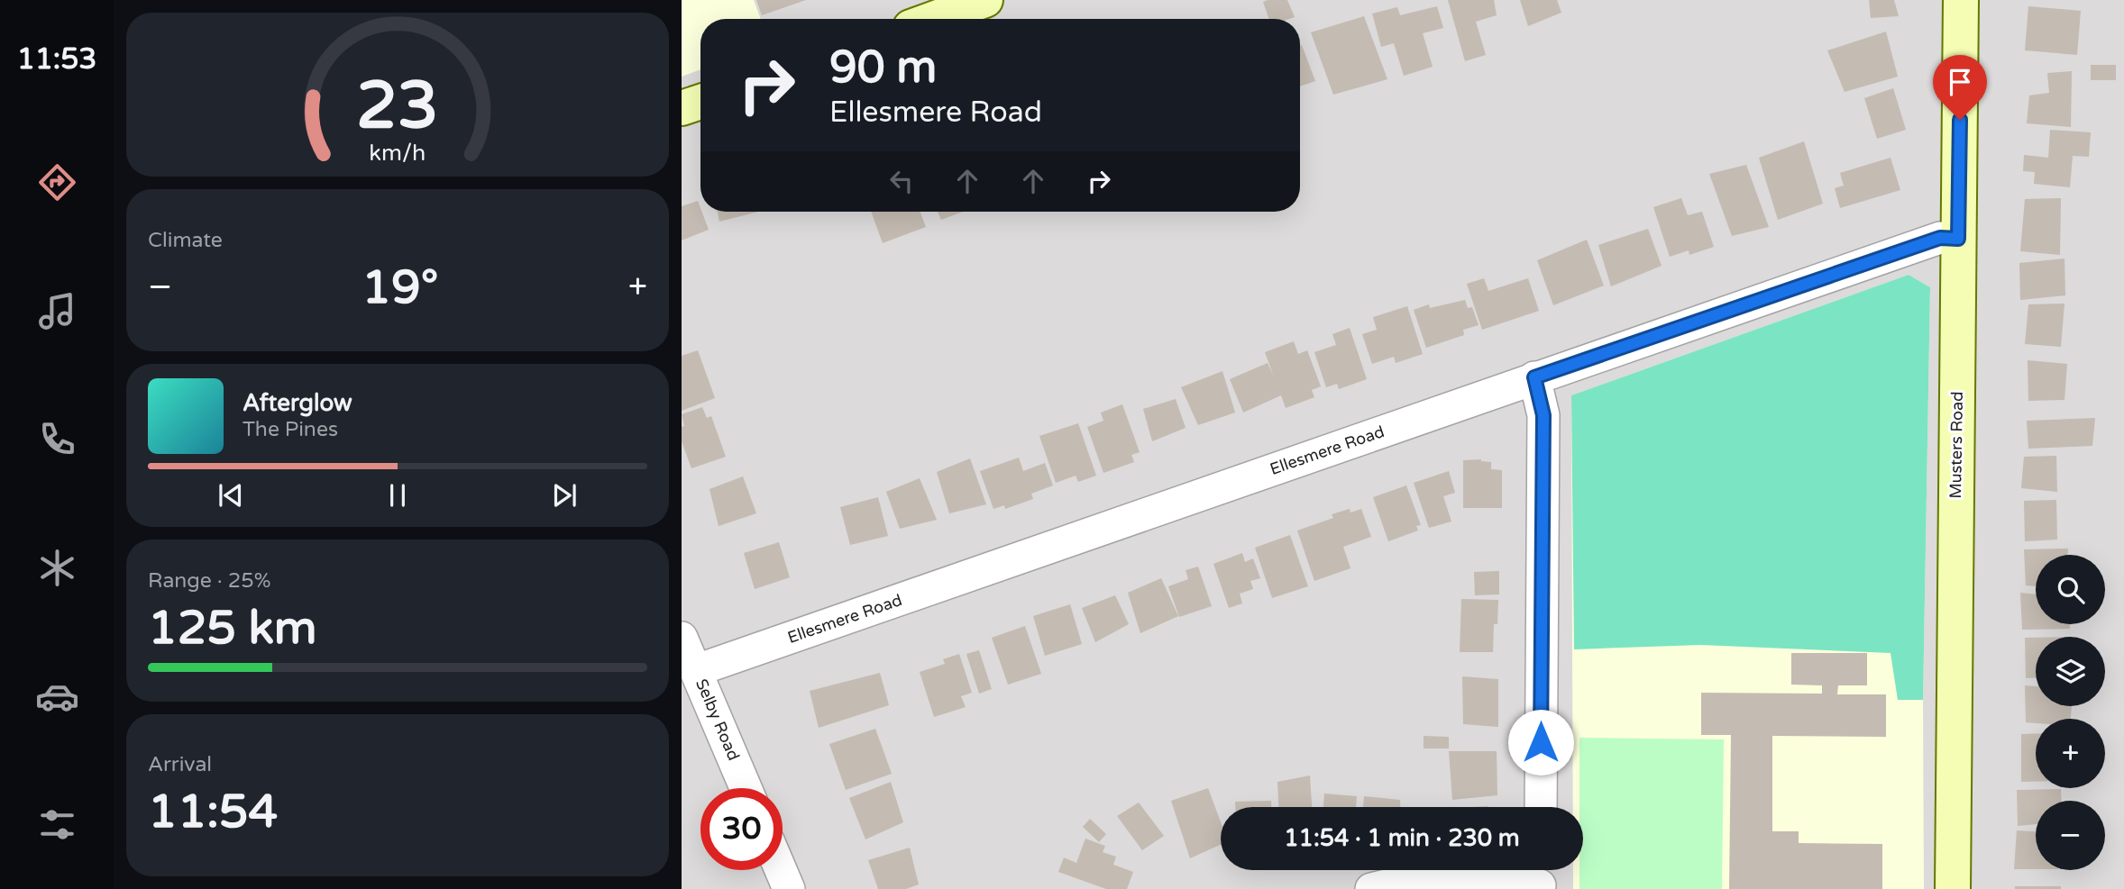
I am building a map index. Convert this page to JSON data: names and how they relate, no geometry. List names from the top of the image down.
{
  "streets": {
    "street": ["Musters Road", "Ellesmere Road", "Selby Road"]
  },
  "crossings": [
    ["Musters Road", "Ellesmere Road"],
    ["Ellesmere Road", "Selby Road"]
  ],
  "page": {
    "tabs": "11:53",
    "turn": ["90 m", "Ellesmere Road"],
    "tile": [
      "Climate",
      ["Range · 25%", "125 km"],
      ["Arrival", "11:54"]
    ],
    "heat": ["−", "19°", "+"],
    "song": ["Afterglow", "The Pines"],
    "map_buttons": ["+", "−"],
    "limit": "30",
    "trip": "11:54 · 1 min · 230 m",
    "gauge": ["23", "km/h"]
  }
}
